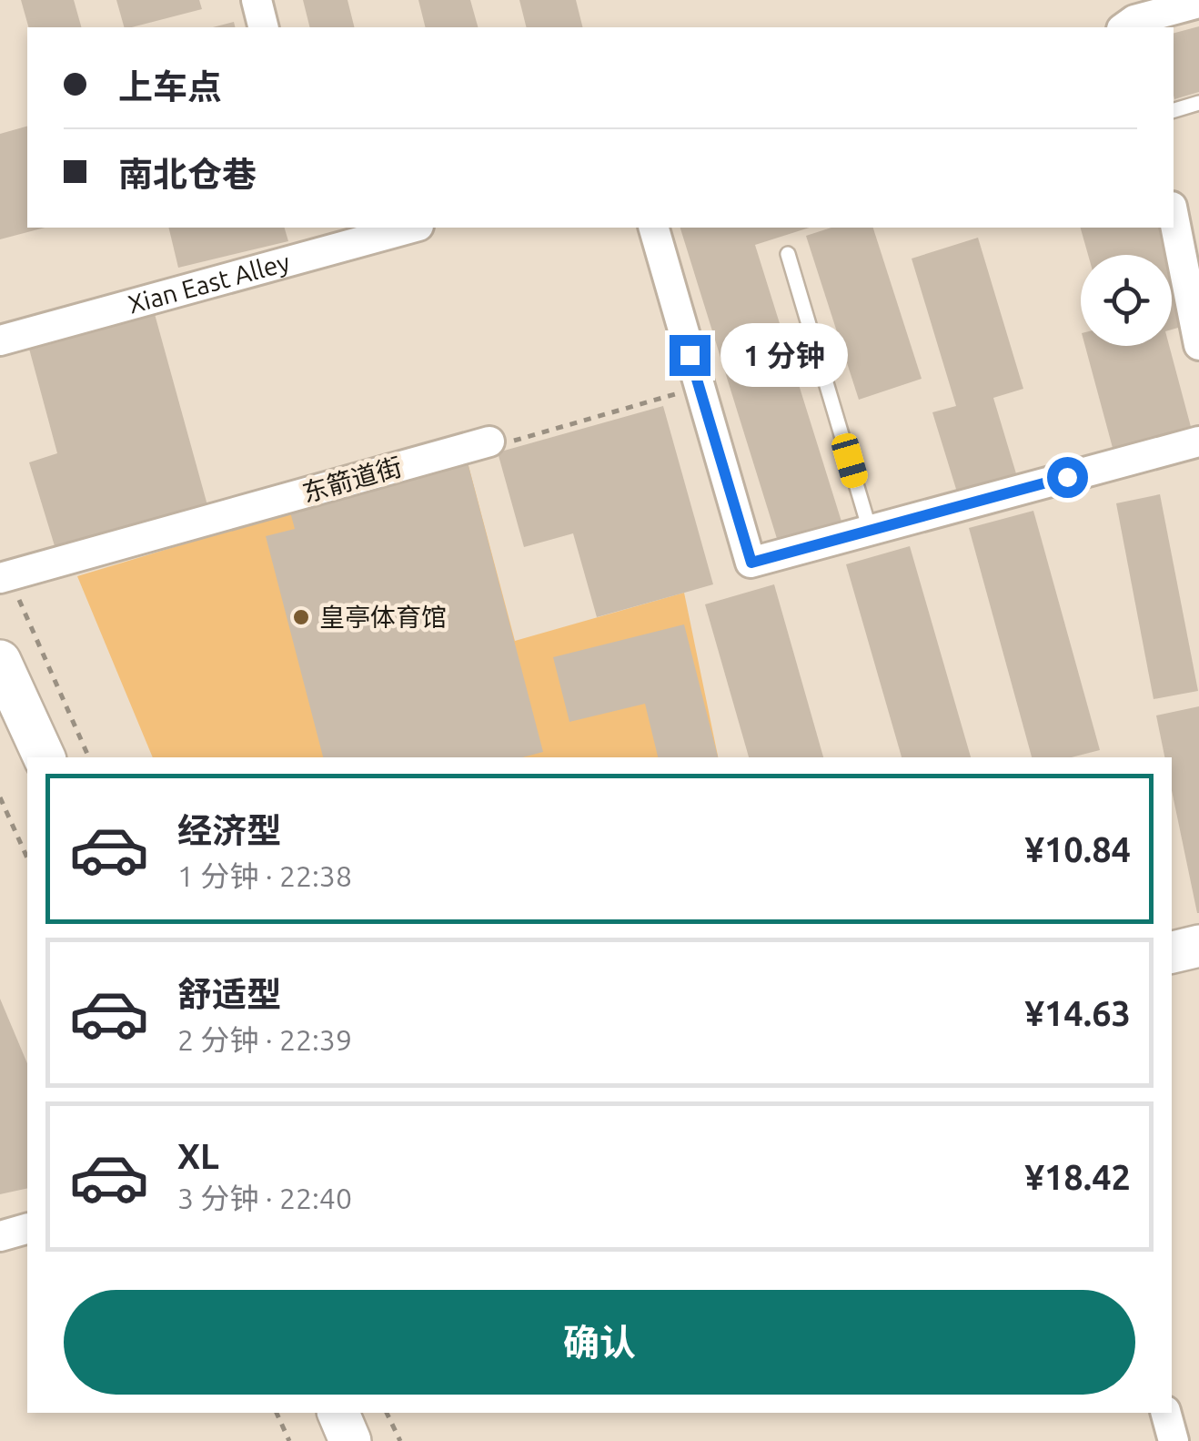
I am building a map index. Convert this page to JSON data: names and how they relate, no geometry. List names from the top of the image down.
{
  "streets": {
    "street": ["Xian East Alley", "东箭道街"]
  },
  "places": ["皇亭体育馆"],
  "page": {
    "banner": ["上车点", "南北仓巷"],
    "bubble": "1 分钟",
    "list": [
      {
        "name": "经济型",
        "note": "1 分钟 · 22:38",
        "value": "¥10.84"
      },
      {
        "name": "舒适型",
        "note": "2 分钟 · 22:39",
        "value": "¥14.63"
      },
      {
        "name": "XL",
        "note": "3 分钟 · 22:40",
        "value": "¥18.42"
      }
    ],
    "buttons": "确认"
  }
}
